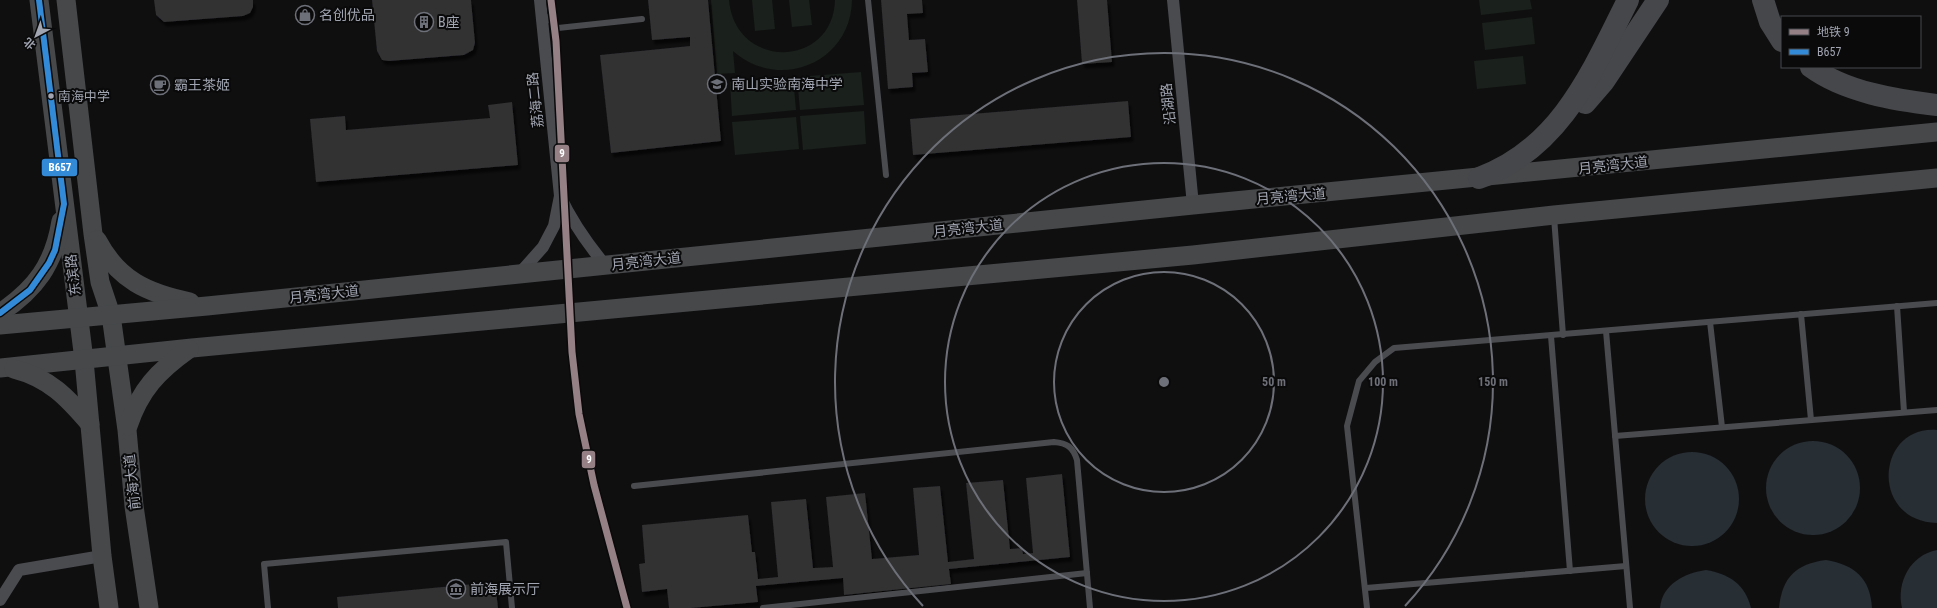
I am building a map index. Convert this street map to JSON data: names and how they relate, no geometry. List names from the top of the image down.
{
  "streets": {
    "main road": ["月亮湾大道", "东滨路", "前海大道"],
    "street": ["荔海二路", "沿湖路"]
  },
  "crossings": [
    ["荔海二路", "月亮湾大道"],
    ["沿湖路", "月亮湾大道"],
    ["月亮湾大道", "东滨路"],
    ["东滨路", "前海大道"]
  ],
  "places": {
    "shop": ["名创优品"],
    "building": ["B座"],
    "school or university": ["南山实验南海中学"],
    "cafe": ["霸王茶姬"],
    "other": ["南海中学"],
    "museum": ["前海展示厅"]
  },
  "lines": ["metro line 9", "transit line B657"],
  "legend": ["地铁 9", "B657"],
  "north": "bottom left",
  "rings": ["50 m", "100 m", "150 m"]
}
